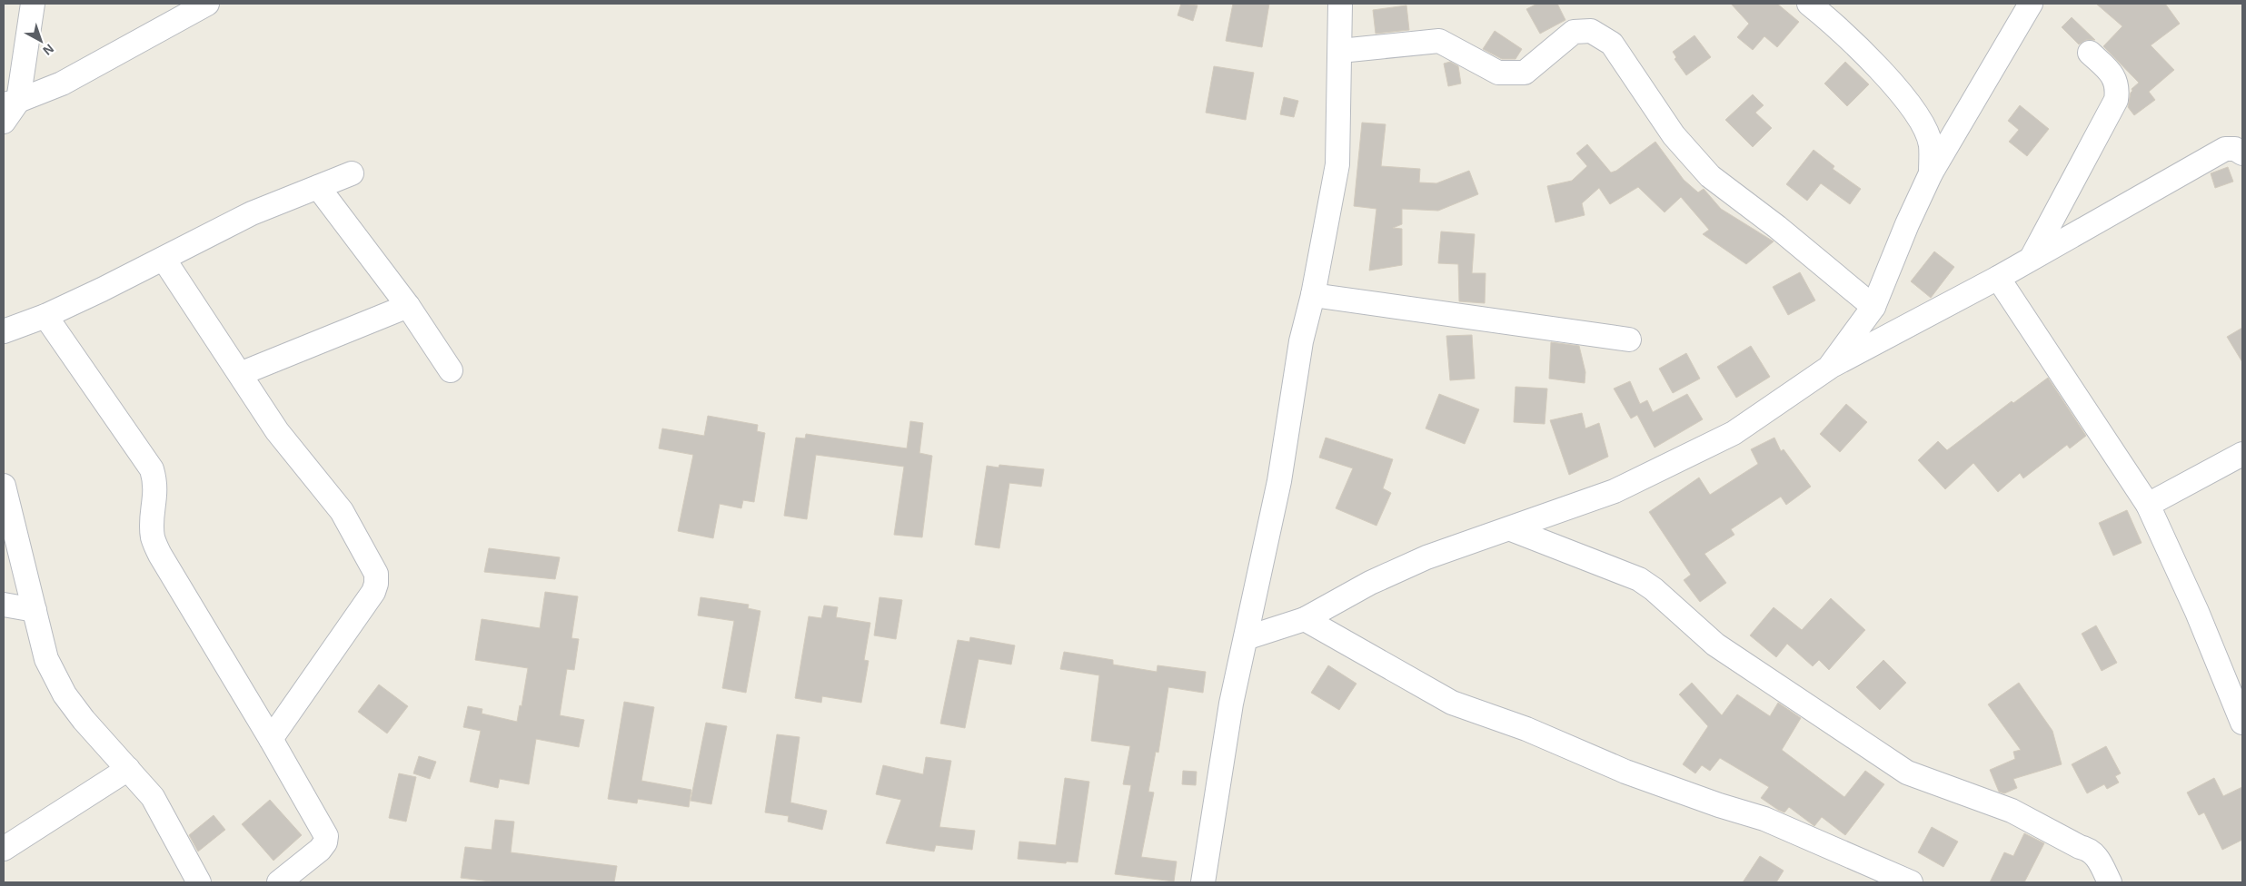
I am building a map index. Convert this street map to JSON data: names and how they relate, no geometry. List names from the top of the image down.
{
  "north": "bottom right"
}
